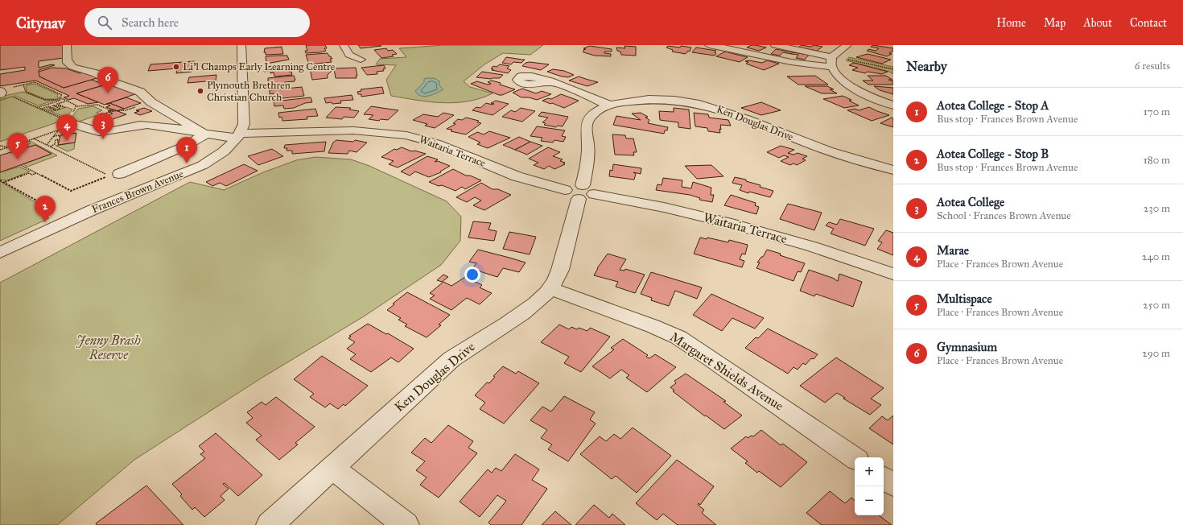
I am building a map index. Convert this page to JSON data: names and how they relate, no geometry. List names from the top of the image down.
{
  "streets": {
    "street": [
      "Ken Douglas Drive",
      "Waitaria Terrace",
      "Frances Brown Avenue",
      "Margaret Shields Avenue"
    ]
  },
  "crossings": [
    ["Ken Douglas Drive", "Waitaria Terrace"],
    ["Ken Douglas Drive", "Margaret Shields Avenue"],
    ["Waitaria Terrace", "Frances Brown Avenue"]
  ],
  "parks": ["Jenny Brash Reserve"],
  "places": ["Li'l Champs Early Learning Centre", "Plymouth Brethren Christian Church"],
  "page": {
    "header": "Citynav",
    "search": "Search here",
    "nav": [
      "Home",
      "Map",
      "About",
      "Contact"
    ],
    "heading": ["Nearby", "6 results"],
    "pins": [
      "6",
      "3",
      "4",
      "5",
      "1",
      "2"
    ],
    "list": [
      {
        "mark": "1",
        "name": "Aotea College - Stop A",
        "note": "Bus stop · Frances Brown Avenue",
        "value": "170 m"
      },
      {
        "mark": "2",
        "name": "Aotea College - Stop B",
        "note": "Bus stop · Frances Brown Avenue",
        "value": "180 m"
      },
      {
        "mark": "3",
        "name": "Aotea College",
        "note": "School · Frances Brown Avenue",
        "value": "230 m"
      },
      {
        "mark": "4",
        "name": "Marae",
        "note": "Place · Frances Brown Avenue",
        "value": "240 m"
      },
      {
        "mark": "5",
        "name": "Multispace",
        "note": "Place · Frances Brown Avenue",
        "value": "250 m"
      },
      {
        "mark": "6",
        "name": "Gymnasium",
        "note": "Place · Frances Brown Avenue",
        "value": "290 m"
      }
    ],
    "map_buttons": ["+", "−"]
  }
}
